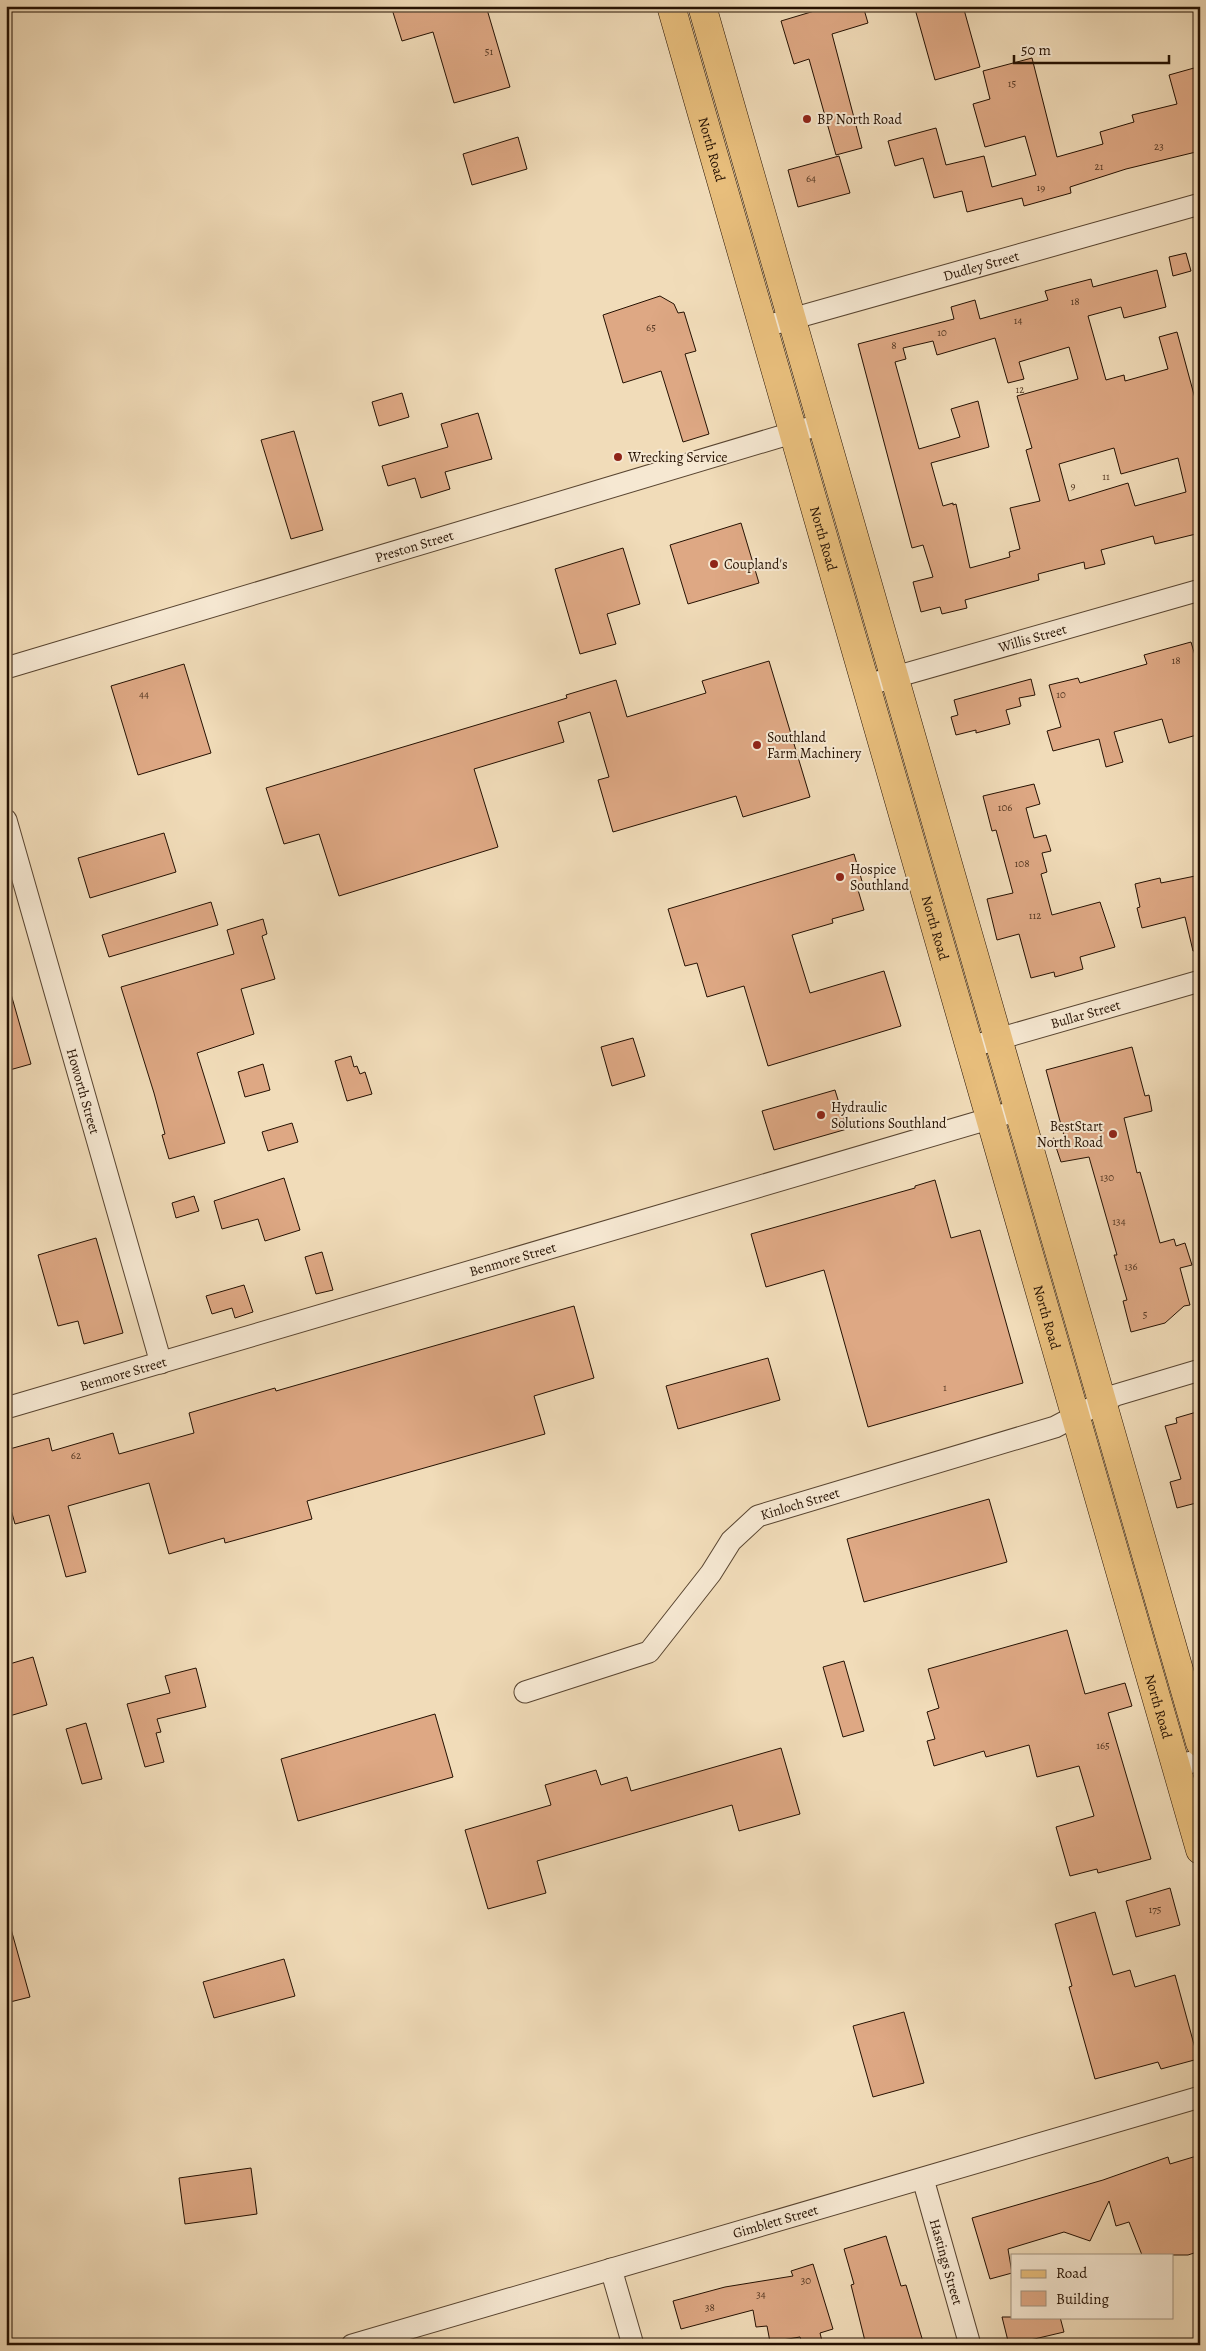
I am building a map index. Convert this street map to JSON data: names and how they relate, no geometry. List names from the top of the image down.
{
  "streets": {
    "main road": ["North Road"],
    "street": [
      "Dudley Street",
      "Preston Street",
      "Willis Street",
      "Bullar Street",
      "Howorth Street",
      "Benmore Street",
      "Kinloch Street",
      "Gimblett Street",
      "Hastings Street"
    ]
  },
  "crossings": [
    ["North Road", "Dudley Street"],
    ["North Road", "Preston Street"],
    ["North Road", "Willis Street"],
    ["North Road", "Bullar Street"],
    ["North Road", "Benmore Street"],
    ["North Road", "Kinloch Street"],
    ["Howorth Street", "Benmore Street"],
    ["Gimblett Street", "Hastings Street"]
  ],
  "places": [
    "BP North Road",
    "Wrecking Service",
    "Coupland's",
    "Southland Farm Machinery",
    "Hospice Southland",
    "Hydraulic Solutions Southland",
    "BestStart North Road"
  ],
  "house_numbers": [
    "51",
    "15",
    "23",
    "21",
    "64",
    "19",
    "18",
    "14",
    "65",
    "10",
    "8",
    "12",
    "11",
    "9",
    "18",
    "44",
    "10",
    "106",
    "108",
    "112",
    "130",
    "134",
    "136",
    "5",
    "1",
    "62",
    "165",
    "175",
    "30",
    "34",
    "38"
  ],
  "legend": ["Road", "Building"],
  "scale_bar": "50 m"
}
